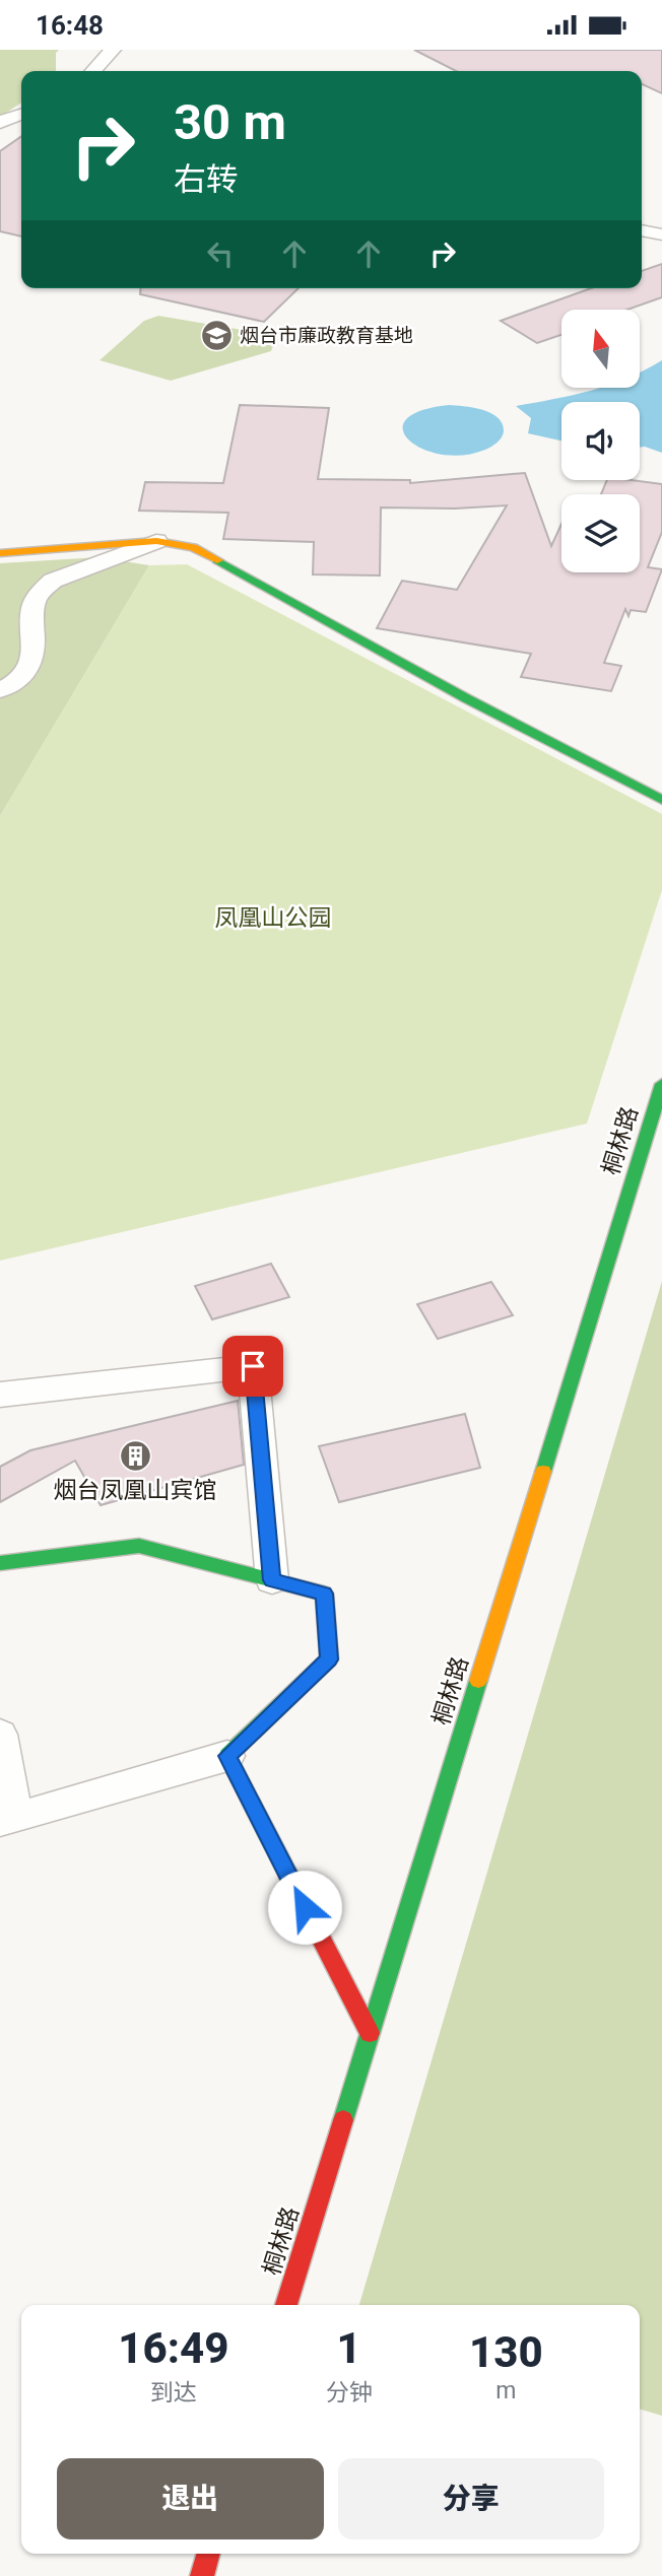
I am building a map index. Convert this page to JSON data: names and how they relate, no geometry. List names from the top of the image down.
{
  "streets": {
    "street": ["桐林路"]
  },
  "parks": ["凤凰山公园"],
  "places": {
    "school or university": ["烟台市廉政教育基地"],
    "building": ["烟台凤凰山宾馆"]
  },
  "north": "top",
  "page": {
    "status": "16:48",
    "turn": ["30 m", "右转"],
    "eta": [
      "16:49",
      "到达",
      "1",
      "分钟",
      "130",
      "m"
    ],
    "buttons": ["退出", "分享"]
  }
}
